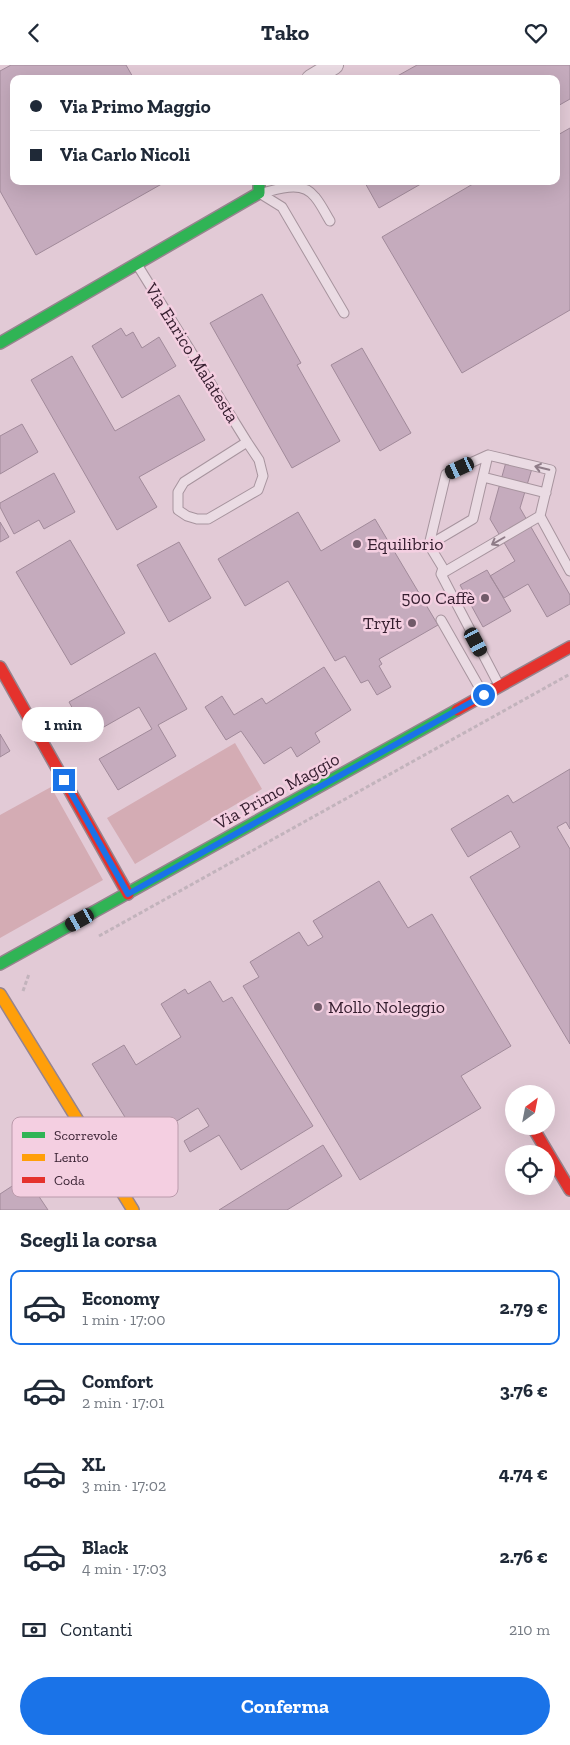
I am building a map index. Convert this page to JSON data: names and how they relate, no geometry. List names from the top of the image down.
{
  "streets": {
    "street": ["Via Enrico Malatesta", "Via Primo Maggio"]
  },
  "places": [
    "Equilibrio",
    "500 Caffè",
    "TryIt",
    "Mollo Noleggio"
  ],
  "legend": ["Scorrevole", "Lento", "Coda"],
  "north": "top right",
  "page": {
    "header": "Tako",
    "banner": ["Via Primo Maggio", "Via Carlo Nicoli"],
    "bubble": "1 min",
    "heading": "Scegli la corsa",
    "list": [
      {
        "name": "Economy",
        "note": "1 min · 17:00",
        "value": "2.79 €"
      },
      {
        "name": "Comfort",
        "note": "2 min · 17:01",
        "value": "3.76 €"
      },
      {
        "name": "XL",
        "note": "3 min · 17:02",
        "value": "4.74 €"
      },
      {
        "name": "Black",
        "note": "4 min · 17:03",
        "value": "2.76 €"
      }
    ],
    "pay": ["Contanti", "210 m"],
    "buttons": "Conferma"
  }
}
